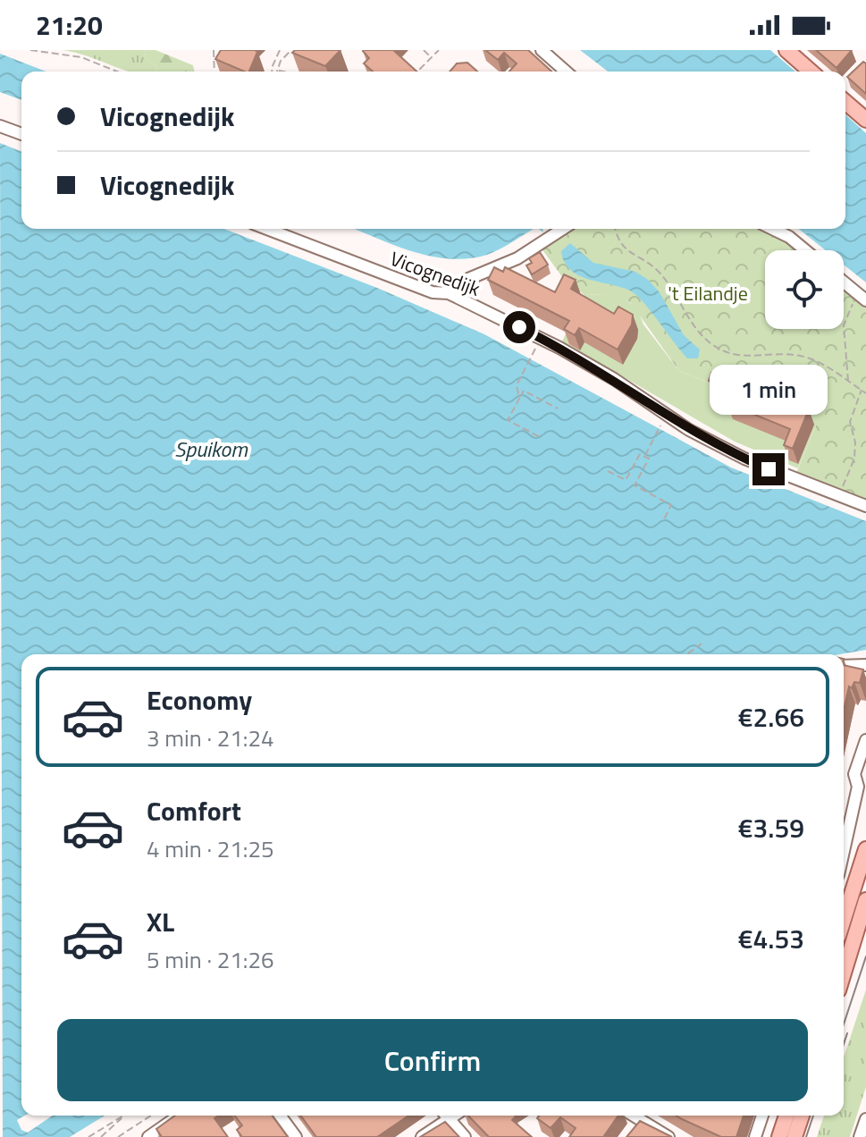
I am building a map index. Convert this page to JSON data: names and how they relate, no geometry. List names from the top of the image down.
{
  "streets": {
    "street": ["Vicognedijk"]
  },
  "water": ["Spuikom"],
  "parks": ["'t Eilandje"],
  "page": {
    "status": "21:20",
    "banner": ["Vicognedijk", "Vicognedijk"],
    "bubble": "1 min",
    "list": [
      {
        "name": "Economy",
        "note": "3 min · 21:24",
        "value": "€2.66"
      },
      {
        "name": "Comfort",
        "note": "4 min · 21:25",
        "value": "€3.59"
      },
      {
        "name": "XL",
        "note": "5 min · 21:26",
        "value": "€4.53"
      }
    ],
    "buttons": "Confirm"
  }
}
